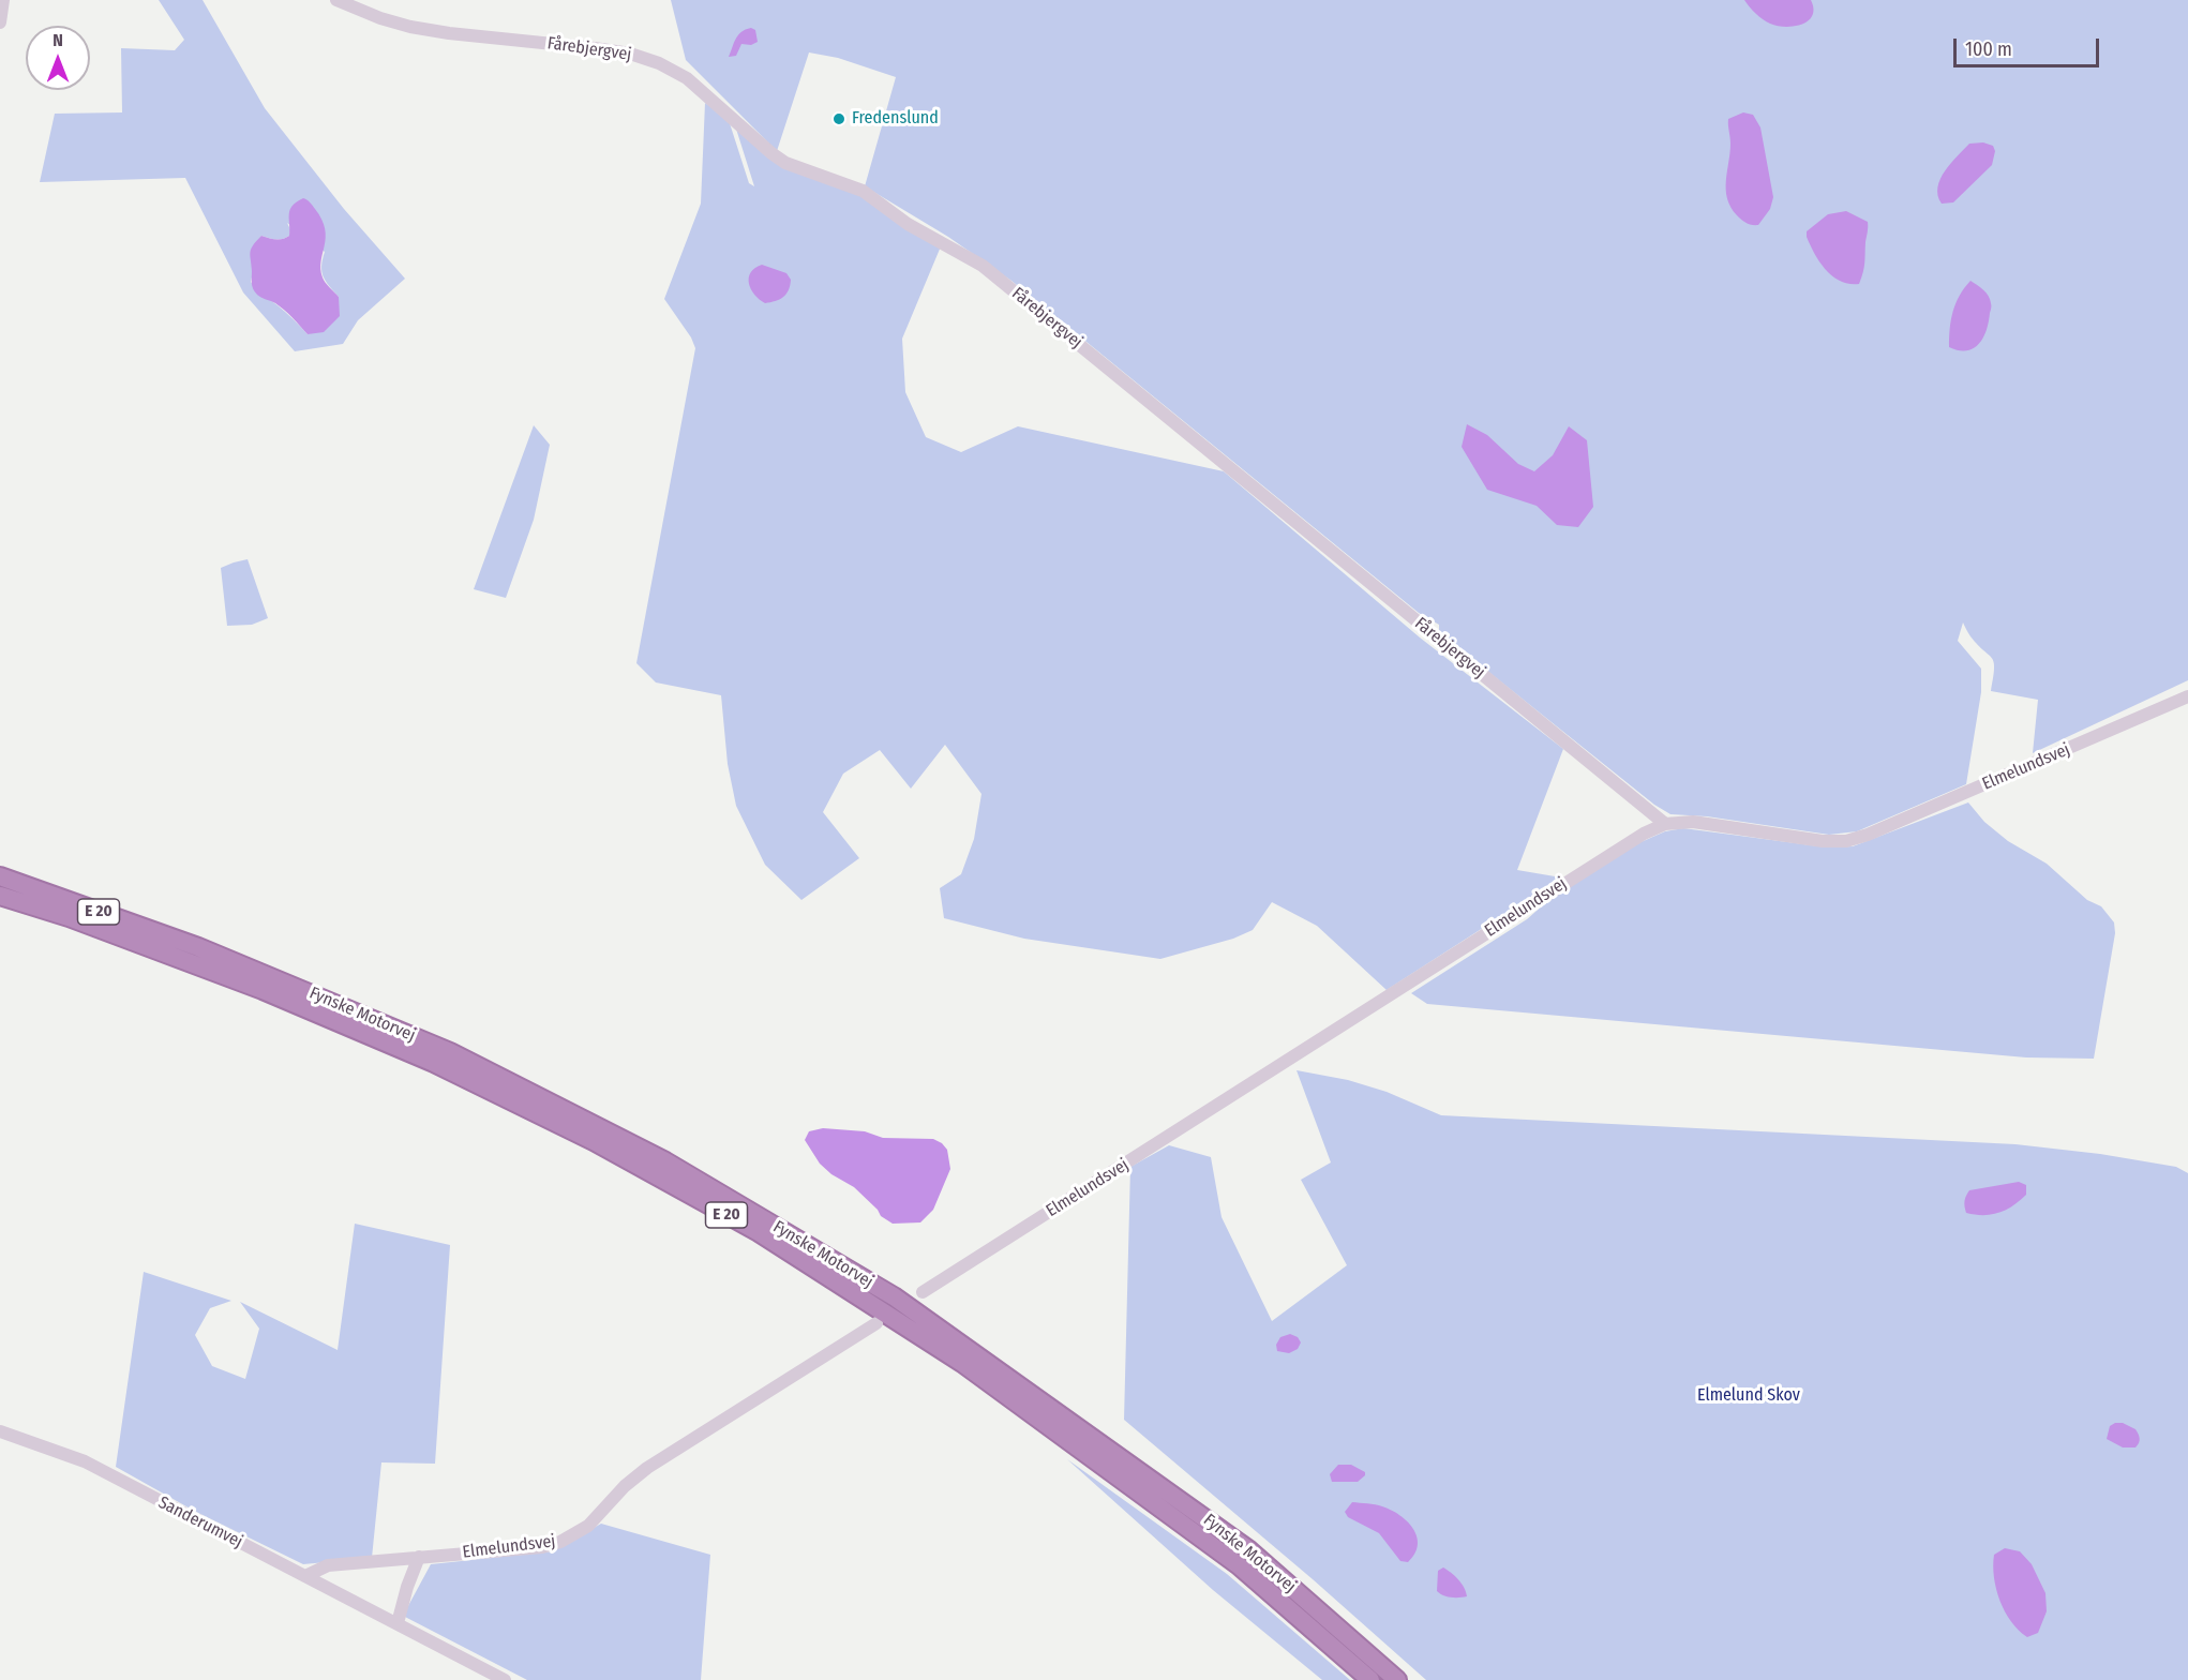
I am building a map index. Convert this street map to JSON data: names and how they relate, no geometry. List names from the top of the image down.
{
  "streets": {
    "highway": ["E 20", "Fynske Motorvej"],
    "street": ["Fårebjergvej", "Elmelundsvej", "Sanderumvej"]
  },
  "crossings": [
    ["Fårebjergvej", "Elmelundsvej"],
    ["Elmelundsvej", "Sanderumvej"]
  ],
  "parks": ["Elmelund Skov"],
  "places": ["Fredenslund"],
  "scale_bar": "100 m",
  "north": "top"
}
